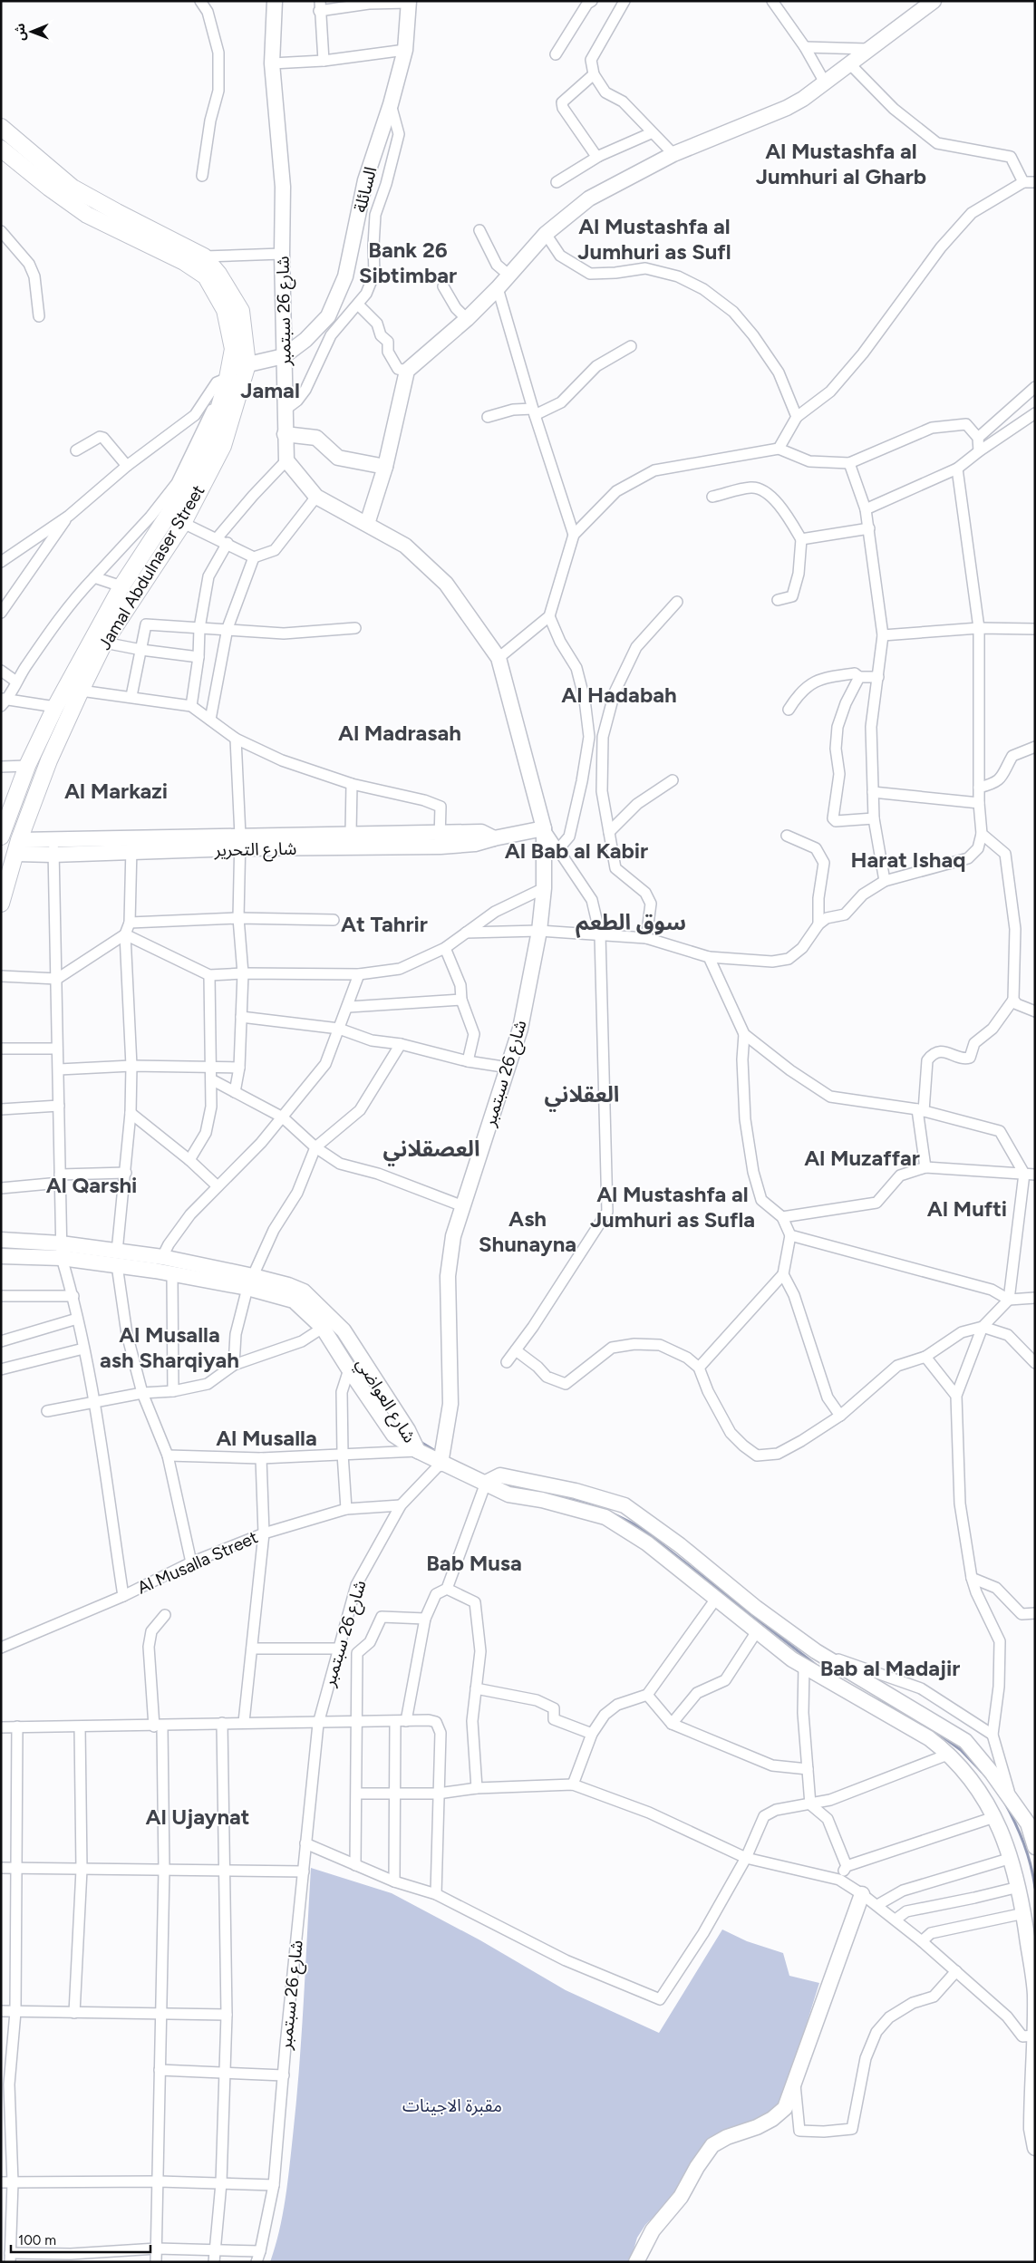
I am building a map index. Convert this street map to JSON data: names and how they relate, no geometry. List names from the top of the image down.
{
  "streets": {
    "main road": [
      "السائلة",
      "شارع 26 سبتمبر",
      "Jamal Abdulnaser Street",
      "شارع التحرير",
      "شارع العواضي"
    ],
    "street": ["Al Musalla Street"]
  },
  "crossings": [
    ["السائلة", "شارع 26 سبتمبر"],
    ["السائلة", "Jamal Abdulnaser Street"],
    ["شارع 26 سبتمبر", "شارع التحرير"],
    ["شارع 26 سبتمبر", "Al Musalla Street"],
    ["Jamal Abdulnaser Street", "شارع التحرير"]
  ],
  "districts": [
    "Al Mustashfa al Jumhuri al Gharb",
    "Al Mustashfa al Jumhuri as Sufl",
    "Bank 26 Sibtimbar",
    "Jamal",
    "Al Hadabah",
    "Al Madrasah",
    "Al Markazi",
    "Al Bab al Kabir",
    "Harat Ishaq",
    "سوق الطعم",
    "At Tahrir",
    "العقلاني",
    "العصقلاني",
    "Al Muzaffar",
    "Al Qarshi",
    "Al Mustashfa al Jumhuri as Sufla",
    "Al Mufti",
    "Ash Shunayna",
    "Al Musalla ash Sharqiyah",
    "Al Musalla",
    "Bab Musa",
    "Bab al Madajir",
    "Al Ujaynat"
  ],
  "parks": ["مقبرة الاجينات"],
  "scale_bar": "100 m",
  "north": "left"
}
